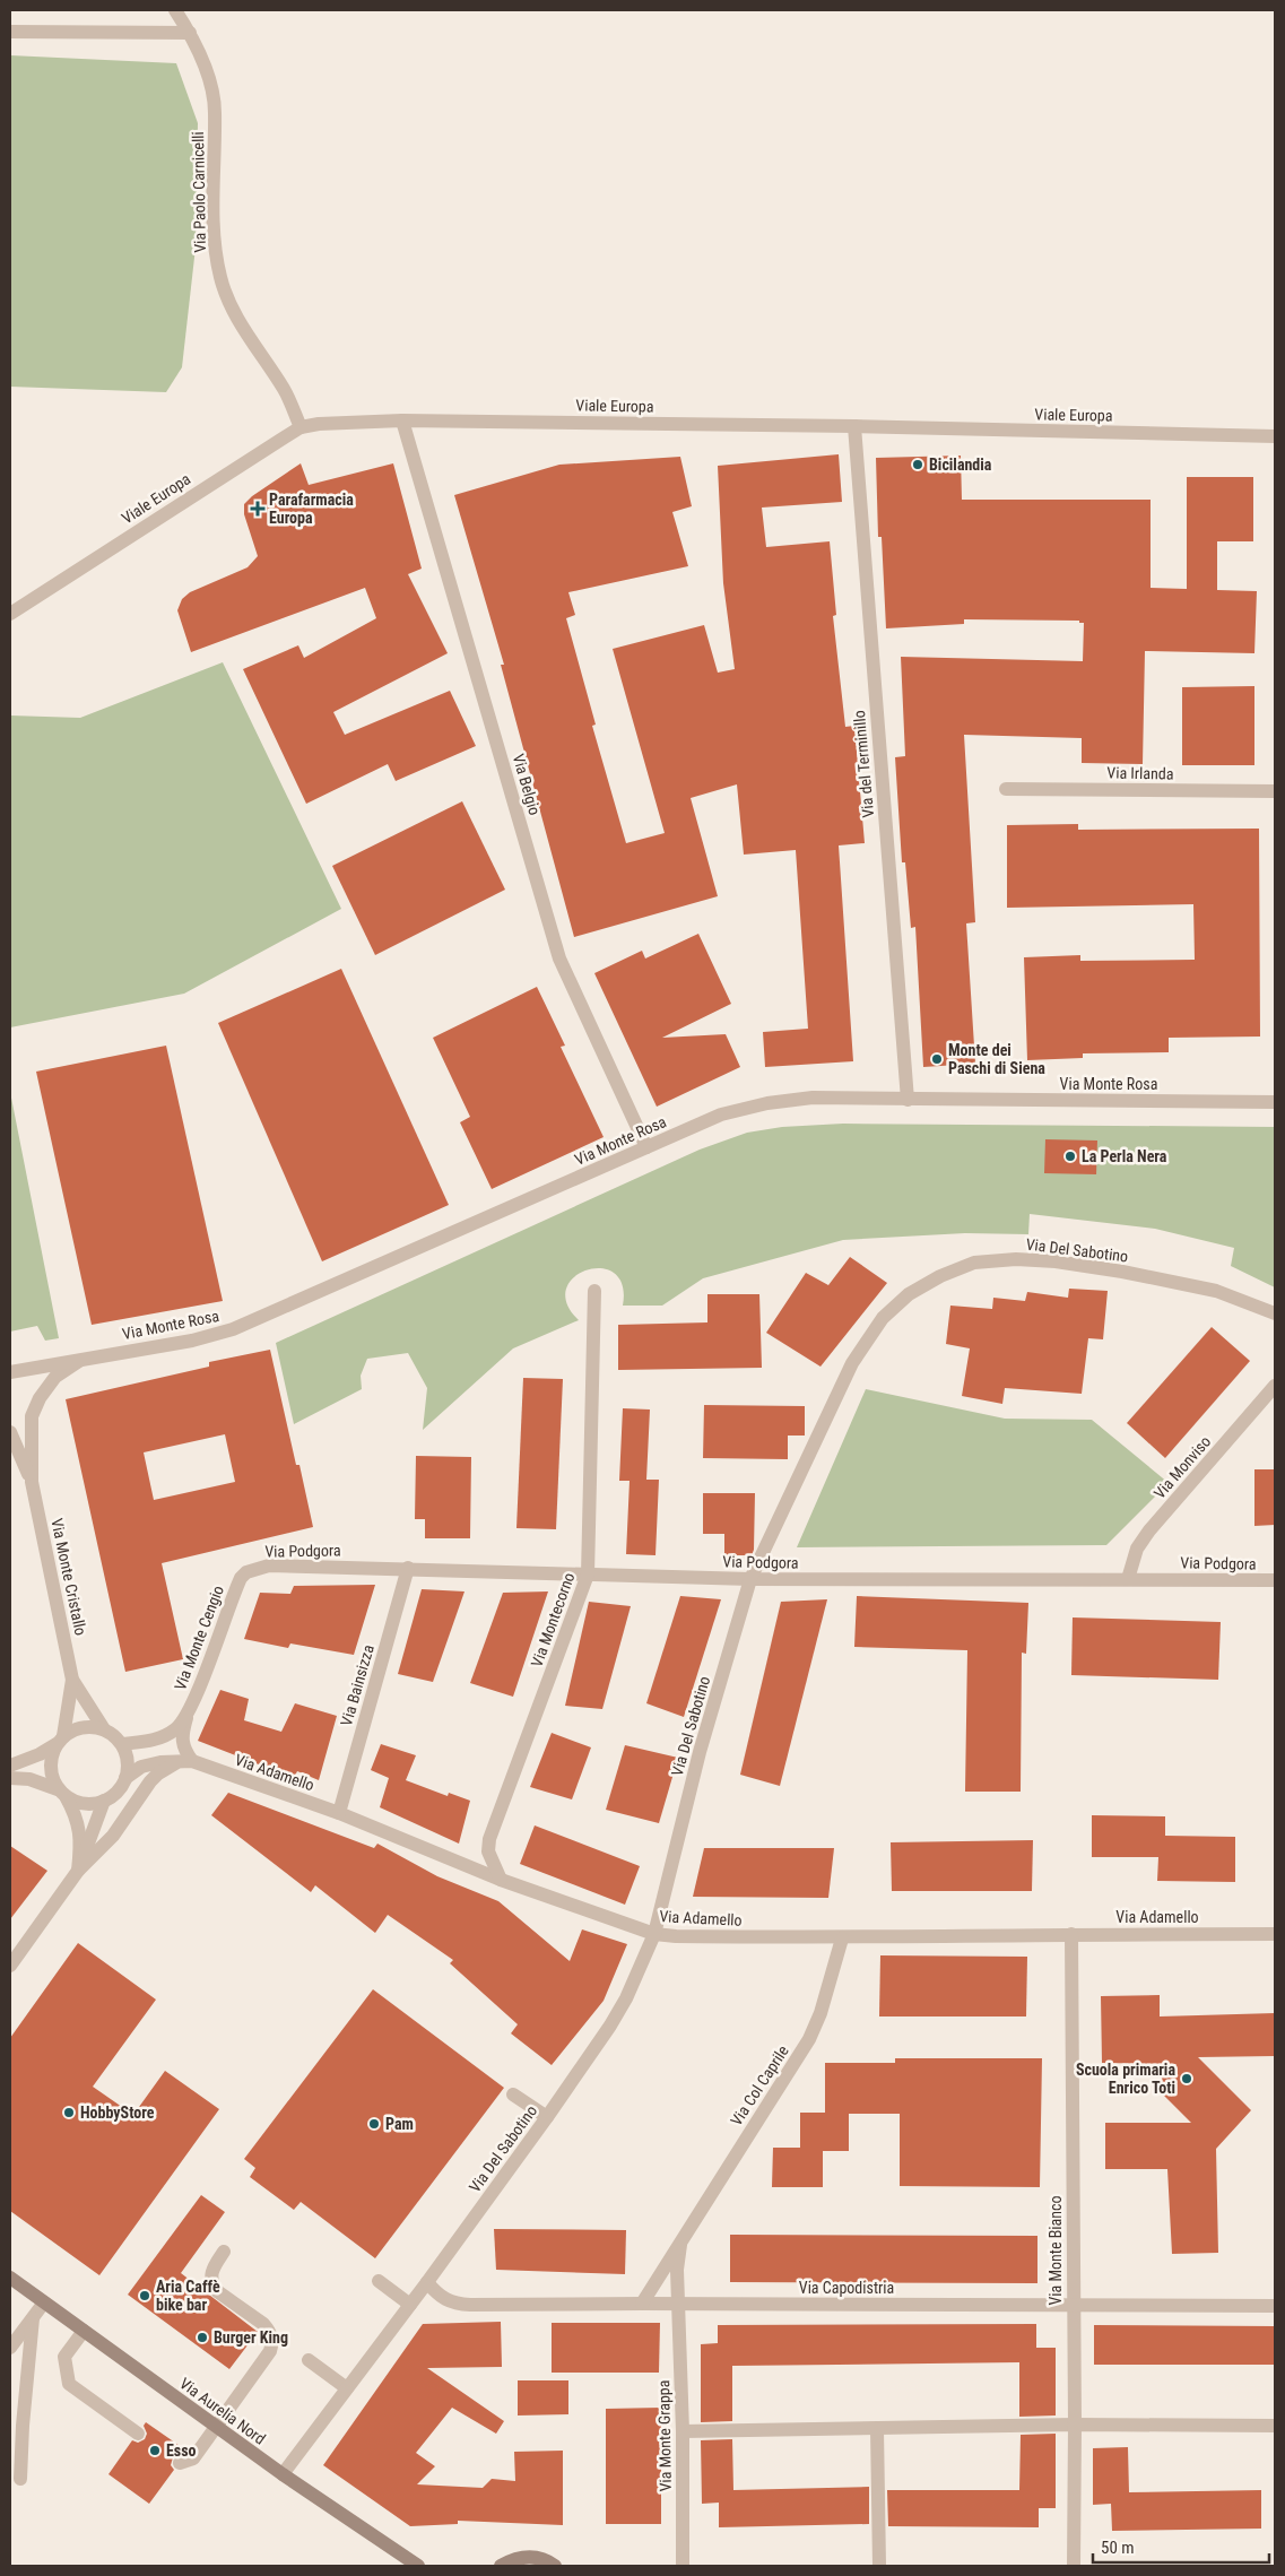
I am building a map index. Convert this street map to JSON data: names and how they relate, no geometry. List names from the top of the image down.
{
  "streets": {
    "main road": ["Via Aurelia Nord"],
    "street": [
      "Via Paolo Carnicelli",
      "Viale Europa",
      "Via del Terminillo",
      "Via Irlanda",
      "Via Belgio",
      "Via Monte Rosa",
      "Via Del Sabotino",
      "Via Monviso",
      "Via Podgora",
      "Via Monte Cristallo",
      "Via Montecorno",
      "Via Monte Cengio",
      "Via Bainsizza",
      "Via Adamello",
      "Via Col Caprile",
      "Via Monte Bianco",
      "Via Capodistria",
      "Via Monte Grappa"
    ]
  },
  "crossings": [
    ["Via Paolo Carnicelli", "Viale Europa"],
    ["Viale Europa", "Via del Terminillo"],
    ["Viale Europa", "Via Belgio"],
    ["Via del Terminillo", "Via Monte Rosa"],
    ["Via Belgio", "Via Monte Rosa"],
    ["Via Del Sabotino", "Via Podgora"],
    ["Via Del Sabotino", "Via Adamello"],
    ["Via Del Sabotino", "Via Capodistria"],
    ["Via Del Sabotino", "Via Aurelia Nord"],
    ["Via Monviso", "Via Podgora"],
    ["Via Podgora", "Via Montecorno"],
    ["Via Podgora", "Via Monte Cengio"],
    ["Via Podgora", "Via Bainsizza"],
    ["Via Monte Cristallo", "Via Monte Cengio"],
    ["Via Monte Cristallo", "Via Adamello"],
    ["Via Montecorno", "Via Adamello"],
    ["Via Monte Cengio", "Via Adamello"],
    ["Via Bainsizza", "Via Adamello"],
    ["Via Adamello", "Via Col Caprile"],
    ["Via Adamello", "Via Monte Bianco"],
    ["Via Col Caprile", "Via Capodistria"],
    ["Via Col Caprile", "Via Monte Grappa"],
    ["Via Monte Bianco", "Via Capodistria"],
    ["Via Capodistria", "Via Monte Grappa"]
  ],
  "places": {
    "other": [
      "Bicilandia",
      "Monte dei Paschi di Siena",
      "La Perla Nera",
      "Scuola primaria Enrico Toti",
      "HobbyStore",
      "Pam",
      "Aria Caffè bike bar",
      "Burger King",
      "Esso"
    ],
    "health": ["Parafarmacia Europa"]
  },
  "scale_bar": "50 m"
}
